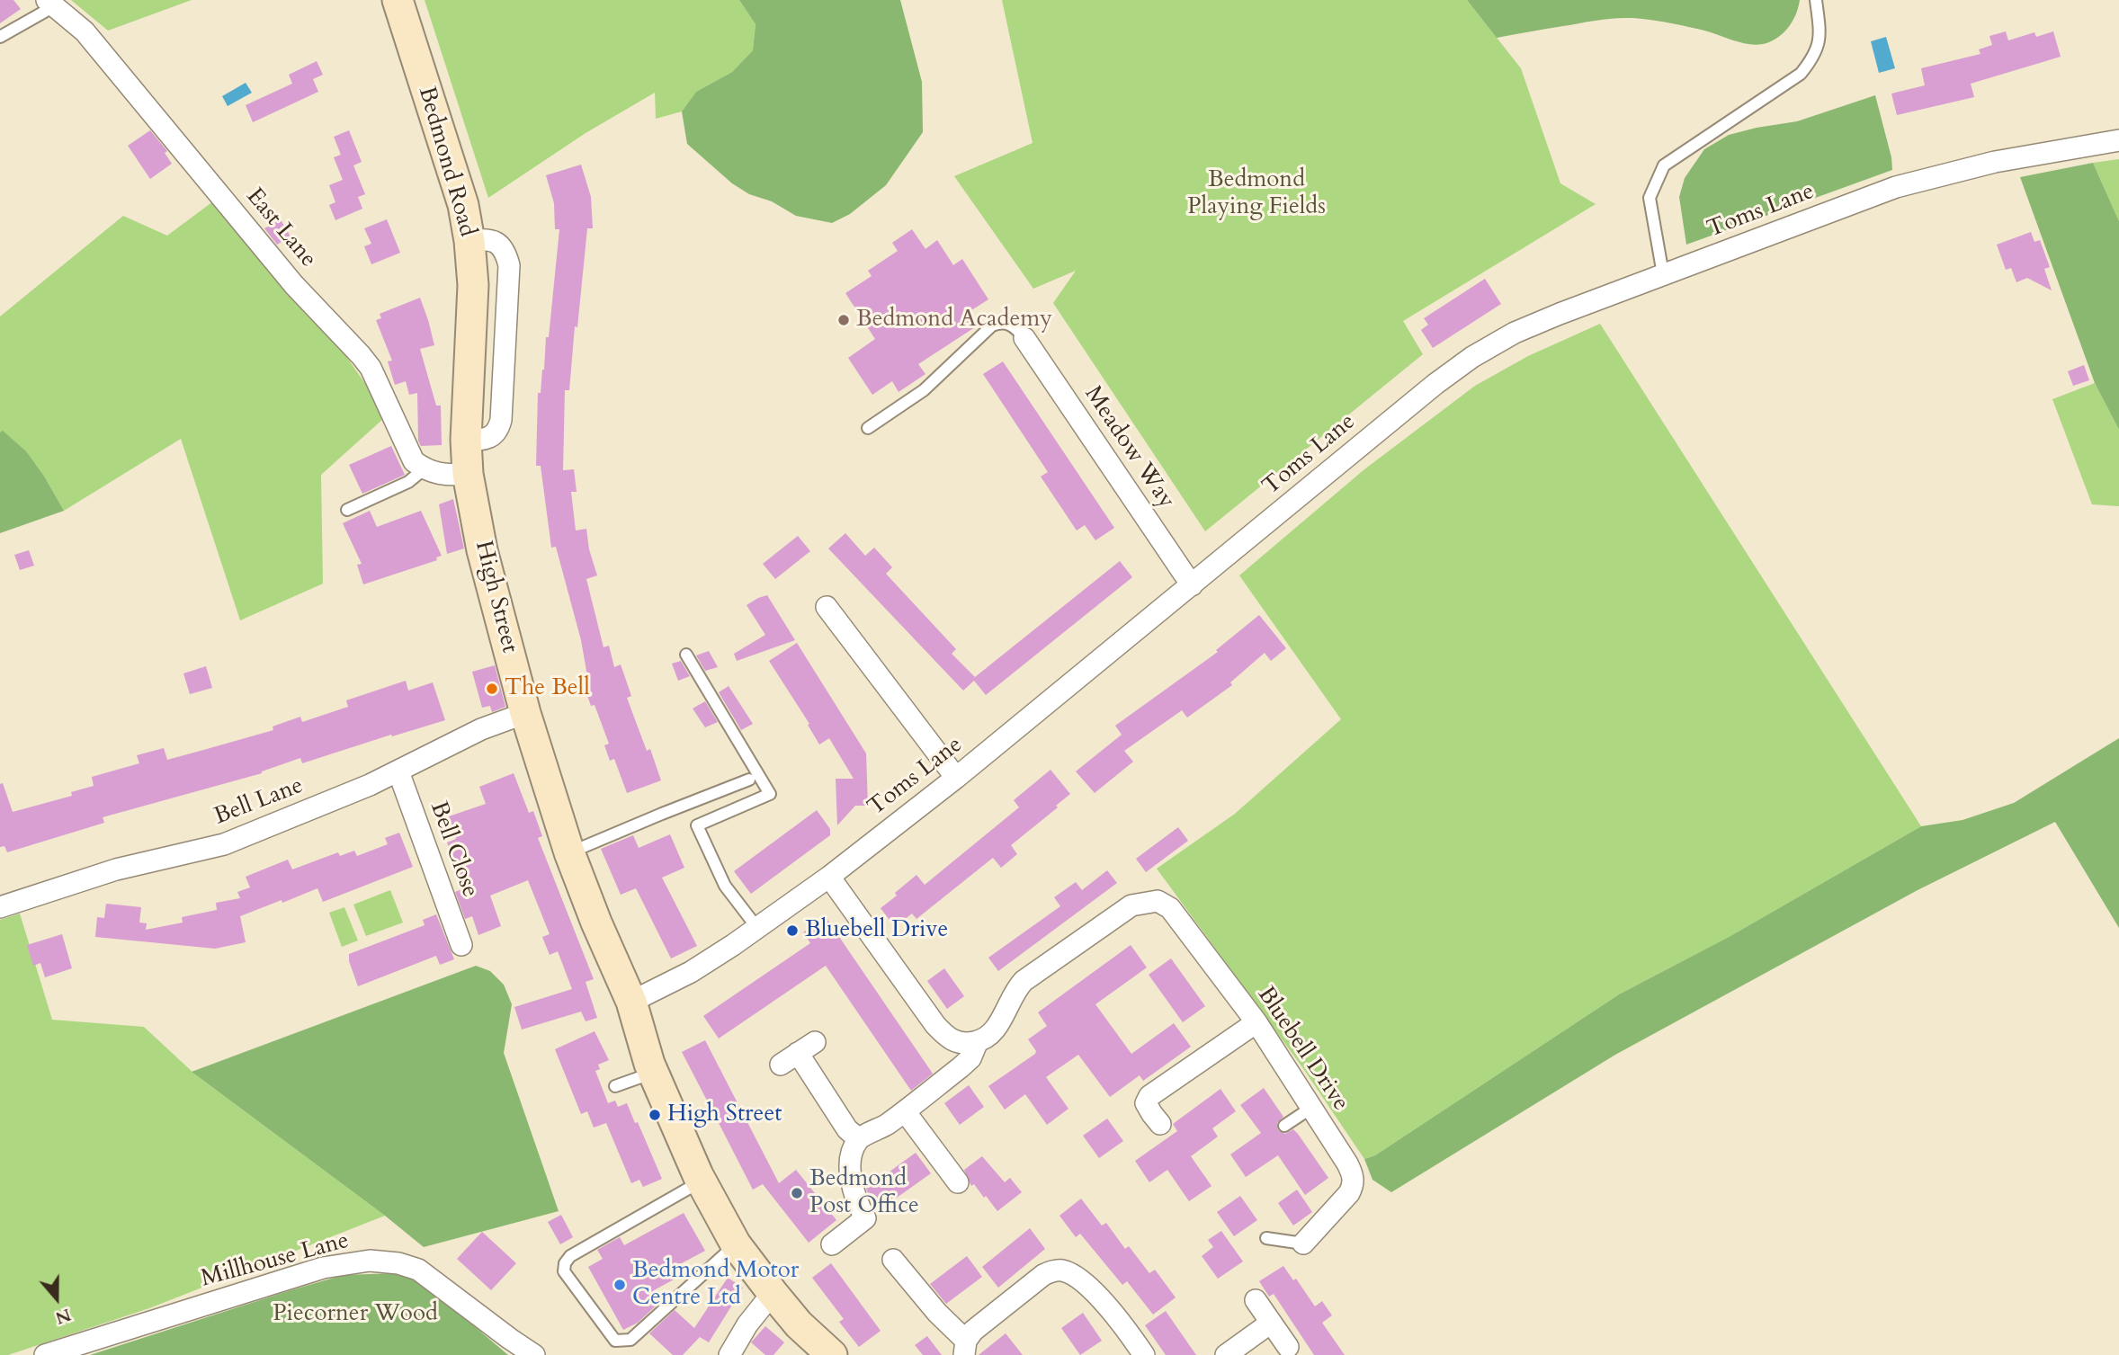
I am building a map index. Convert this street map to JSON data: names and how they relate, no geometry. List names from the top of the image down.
{
  "streets": {
    "street": [
      "Bedmond Road",
      "Toms Lane",
      "East Lane",
      "Meadow Way",
      "High Street",
      "Bell Lane",
      "Bell Close",
      "Bluebell Drive",
      "Millhouse Lane"
    ]
  },
  "crossings": [
    ["Bedmond Road", "High Street"],
    ["Toms Lane", "Meadow Way"],
    ["Toms Lane", "High Street"],
    ["High Street", "Bell Lane"],
    ["Bell Lane", "Bell Close"]
  ],
  "parks": ["Bedmond Playing Fields", "Piecorner Wood"],
  "places": [
    "Bedmond Academy",
    "The Bell",
    "Bluebell Drive",
    "High Street",
    "Bedmond Post Office",
    "Bedmond Motor Centre Ltd"
  ],
  "north": "bottom"
}
